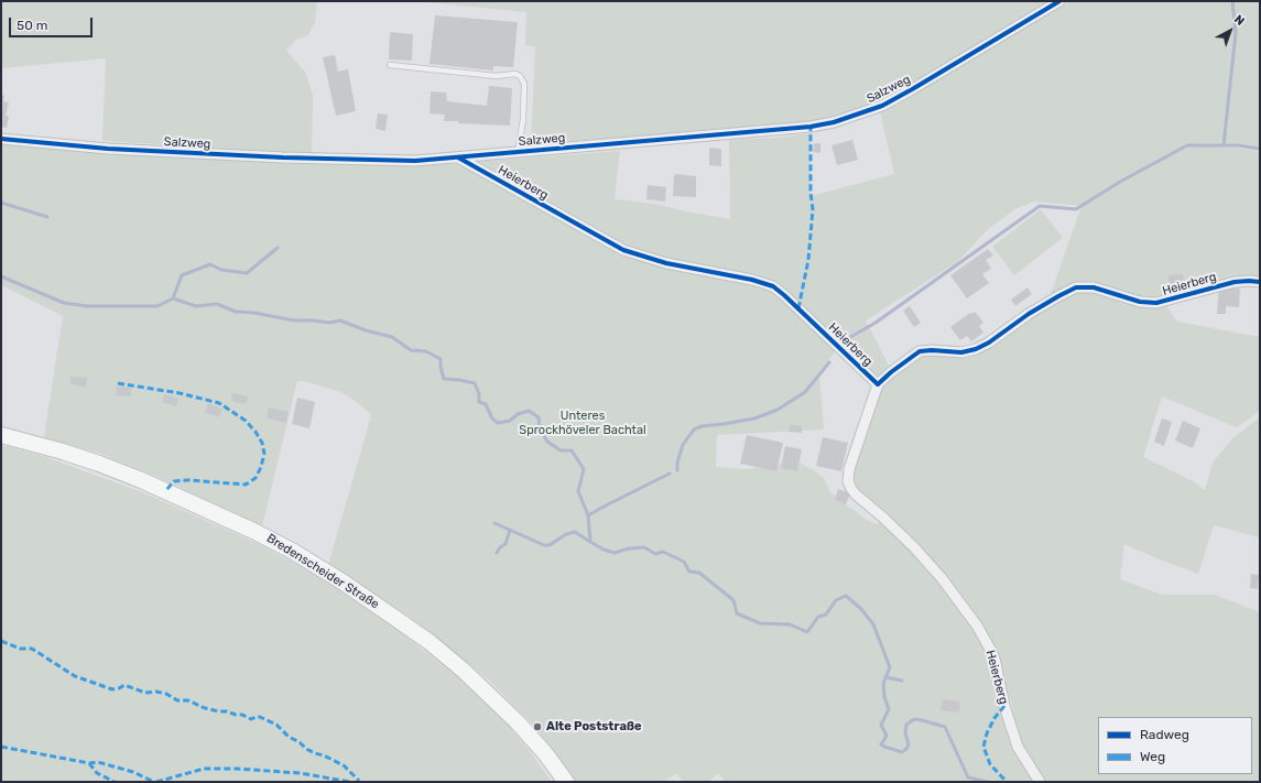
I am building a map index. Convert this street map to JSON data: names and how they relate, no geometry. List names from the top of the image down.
{
  "streets": {
    "main road": ["Bredenscheider Straße"],
    "street": ["Salzweg", "Heierberg"]
  },
  "crossings": [
    ["Salzweg", "Heierberg"]
  ],
  "parks": ["Unteres Sprockhöveler Bachtal"],
  "places": ["Alte Poststraße"],
  "legend": ["Radweg", "Weg"],
  "scale_bar": "50 m",
  "north": "top right"
}
